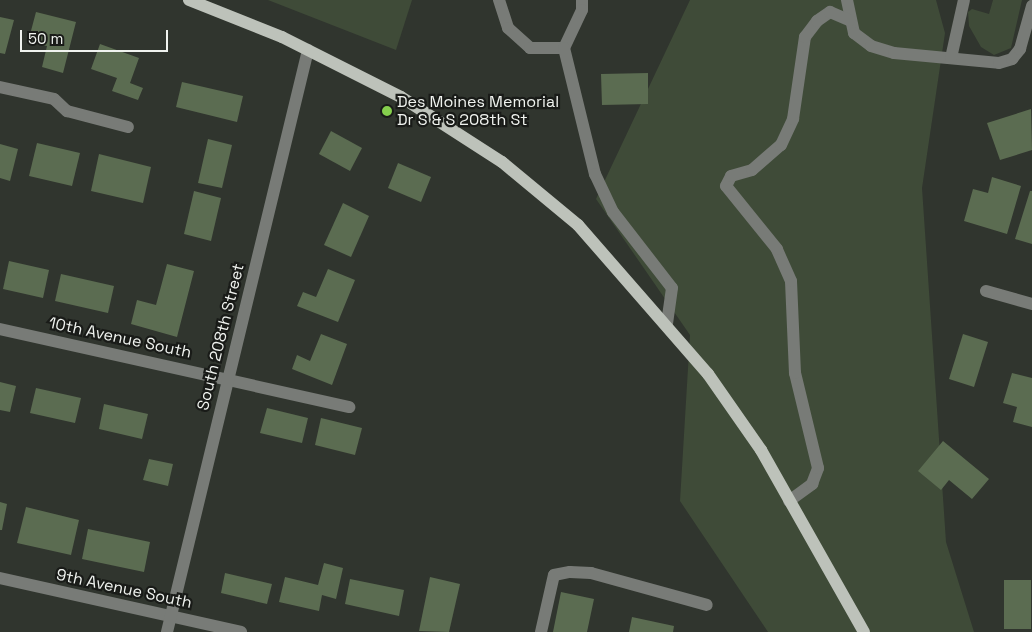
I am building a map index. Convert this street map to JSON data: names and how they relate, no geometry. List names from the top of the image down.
{
  "streets": {
    "street": ["South 208th Street", "10th Avenue South", "9th Avenue South"]
  },
  "crossings": [
    ["South 208th Street", "10th Avenue South"],
    ["South 208th Street", "9th Avenue South"]
  ],
  "places": ["Des Moines Memorial Dr S & S 208th St"],
  "scale_bar": "50 m"
}
